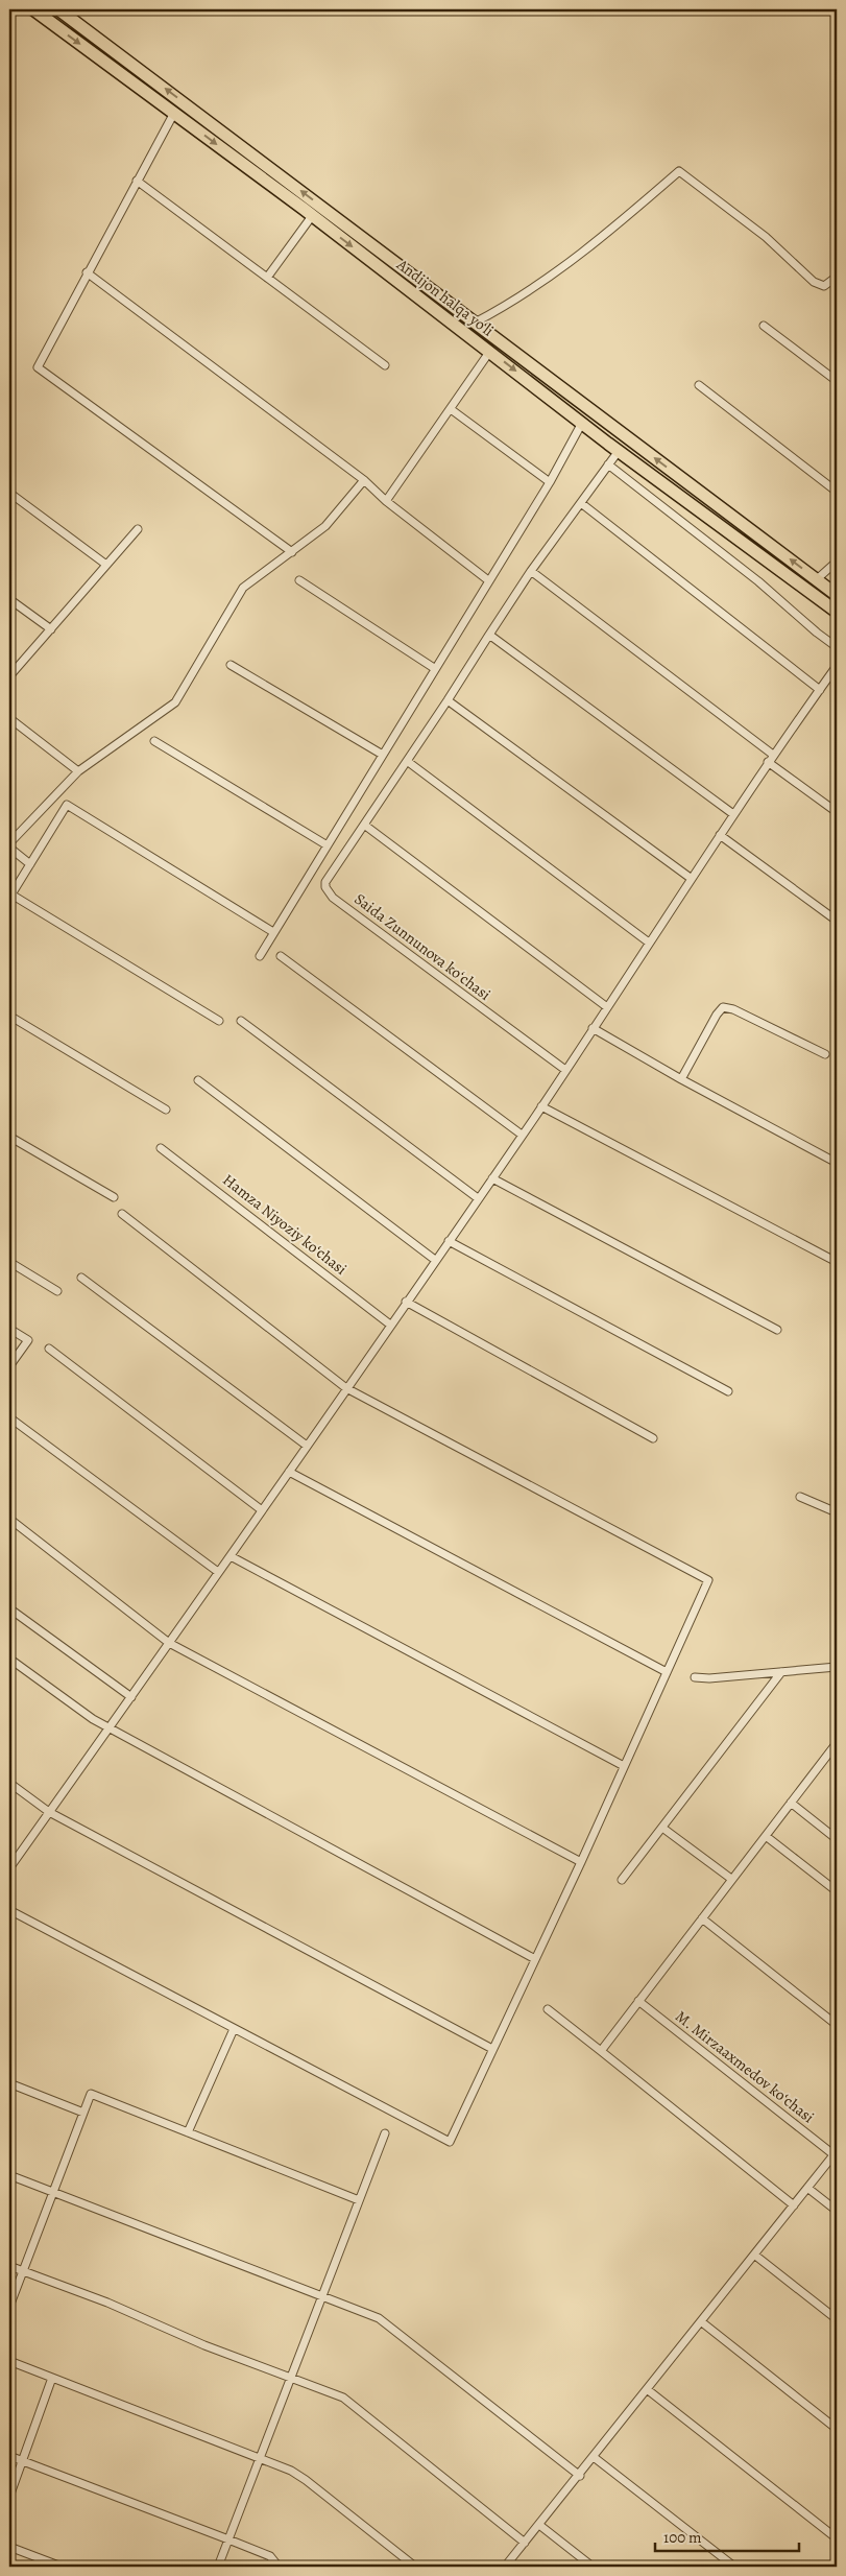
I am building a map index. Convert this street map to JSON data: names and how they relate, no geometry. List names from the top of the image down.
{
  "streets": {
    "highway": ["Andijon halqa yo‘li"],
    "street": ["Saida Zunnunova koʻchasi", "Hamza Niyoziy koʻchasi", "M. Mirzaaxmedov koʻchasi"]
  },
  "scale_bar": "100 m"
}
